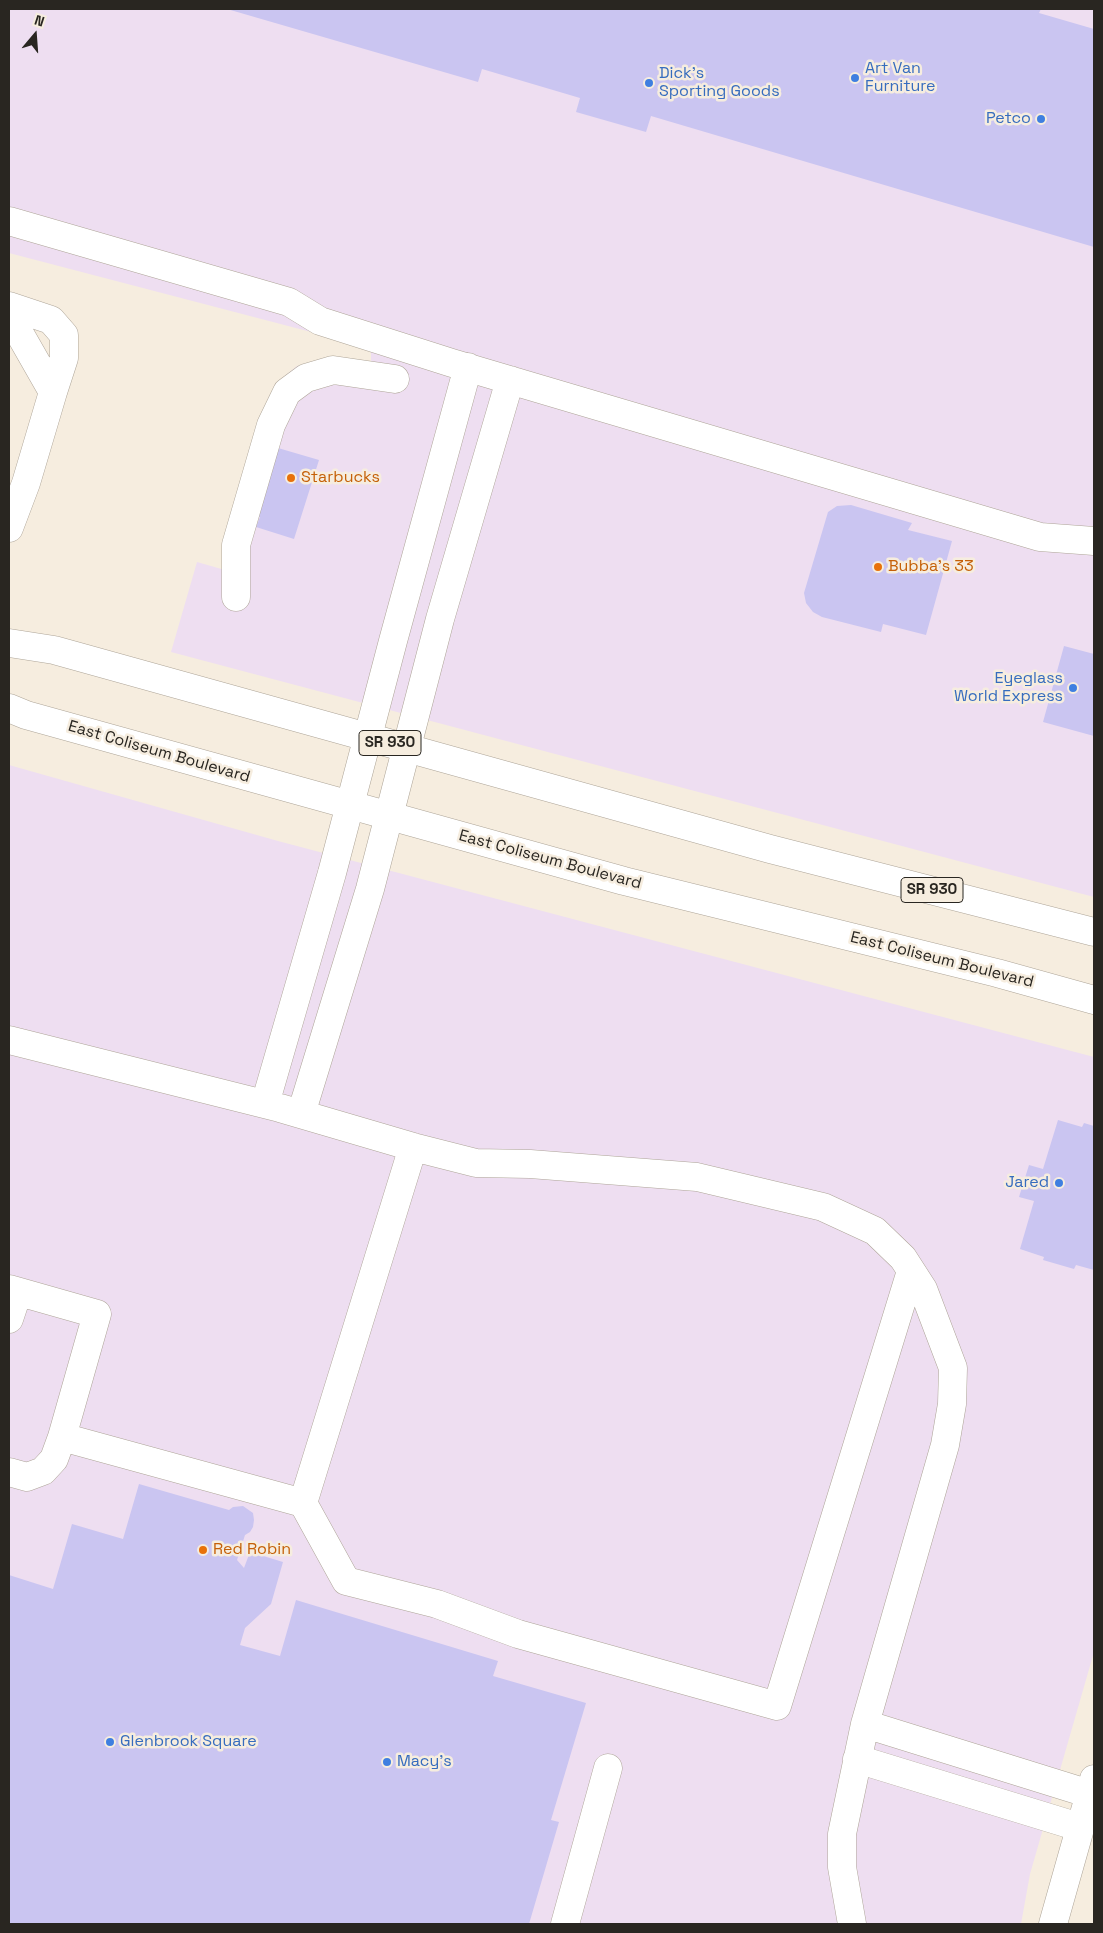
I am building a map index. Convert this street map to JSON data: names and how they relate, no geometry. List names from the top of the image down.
{
  "streets": {
    "main road": ["SR 930", "East Coliseum Boulevard"]
  },
  "places": [
    "Art Van Furniture",
    "Dick's Sporting Goods",
    "Petco",
    "Starbucks",
    "Bubba's 33",
    "Eyeglass World Express",
    "Jared",
    "Red Robin",
    "Glenbrook Square",
    "Macy's"
  ],
  "north": "top"
}
